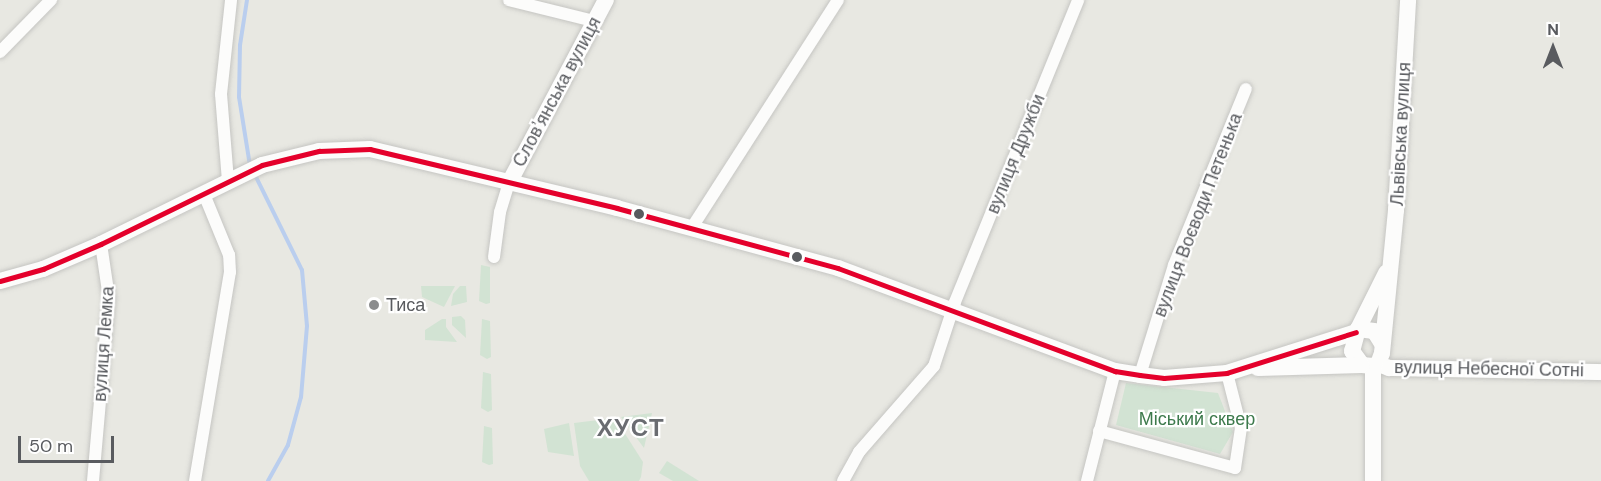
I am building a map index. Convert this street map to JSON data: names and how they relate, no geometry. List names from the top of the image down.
{
  "streets": {
    "main road": ["Словʼянська вулиця", "Львівська вулиця", "вулиця Небесної Сотні"],
    "street": ["вулиця Дружби", "вулиця Воєводи Петенька", "вулиця Лемка"]
  },
  "crossings": [
    ["Львівська вулиця", "вулиця Небесної Сотні"]
  ],
  "districts": ["ХУСТ"],
  "parks": ["Міський сквер"],
  "places": ["Тиса"],
  "scale_bar": "50 m",
  "north": "top"
}
